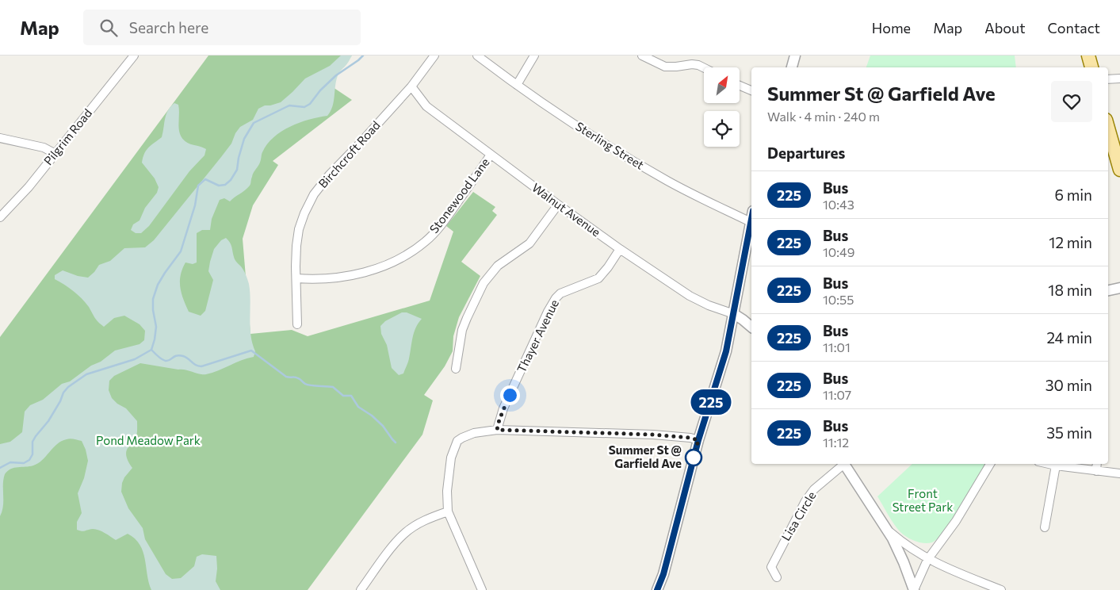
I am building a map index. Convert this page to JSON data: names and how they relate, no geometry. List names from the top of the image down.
{
  "streets": {
    "street": [
      "Pilgrim Road",
      "Sterling Street",
      "Birchcroft Road",
      "Stonewood Lane",
      "Walnut Avenue",
      "Thayer Avenue",
      "Lisa Circle"
    ]
  },
  "crossings": [
    ["Birchcroft Road", "Stonewood Lane"],
    ["Birchcroft Road", "Walnut Avenue"],
    ["Stonewood Lane", "Walnut Avenue"],
    ["Walnut Avenue", "Thayer Avenue"]
  ],
  "parks": ["Pond Meadow Park", "Front Street Park"],
  "places": ["Summer St @ Garfield Ave"],
  "lines": ["bus line 225"],
  "north": "top right",
  "page": {
    "header": "Map",
    "search": "Search here",
    "nav": [
      "Home",
      "Map",
      "About",
      "Contact"
    ],
    "on_map": "225",
    "heading": [
      ["Summer St @ Garfield Ave", "Walk · 4 min · 240 m"],
      "Departures"
    ],
    "list": [
      {
        "mark": "225",
        "name": "Bus",
        "note": "10:43",
        "value": "6 min"
      },
      {
        "mark": "225",
        "name": "Bus",
        "note": "10:49",
        "value": "12 min"
      },
      {
        "mark": "225",
        "name": "Bus",
        "note": "10:55",
        "value": "18 min"
      },
      {
        "mark": "225",
        "name": "Bus",
        "note": "11:01",
        "value": "24 min"
      },
      {
        "mark": "225",
        "name": "Bus",
        "note": "11:07",
        "value": "30 min"
      },
      {
        "mark": "225",
        "name": "Bus",
        "note": "11:12",
        "value": "35 min"
      }
    ]
  }
}
